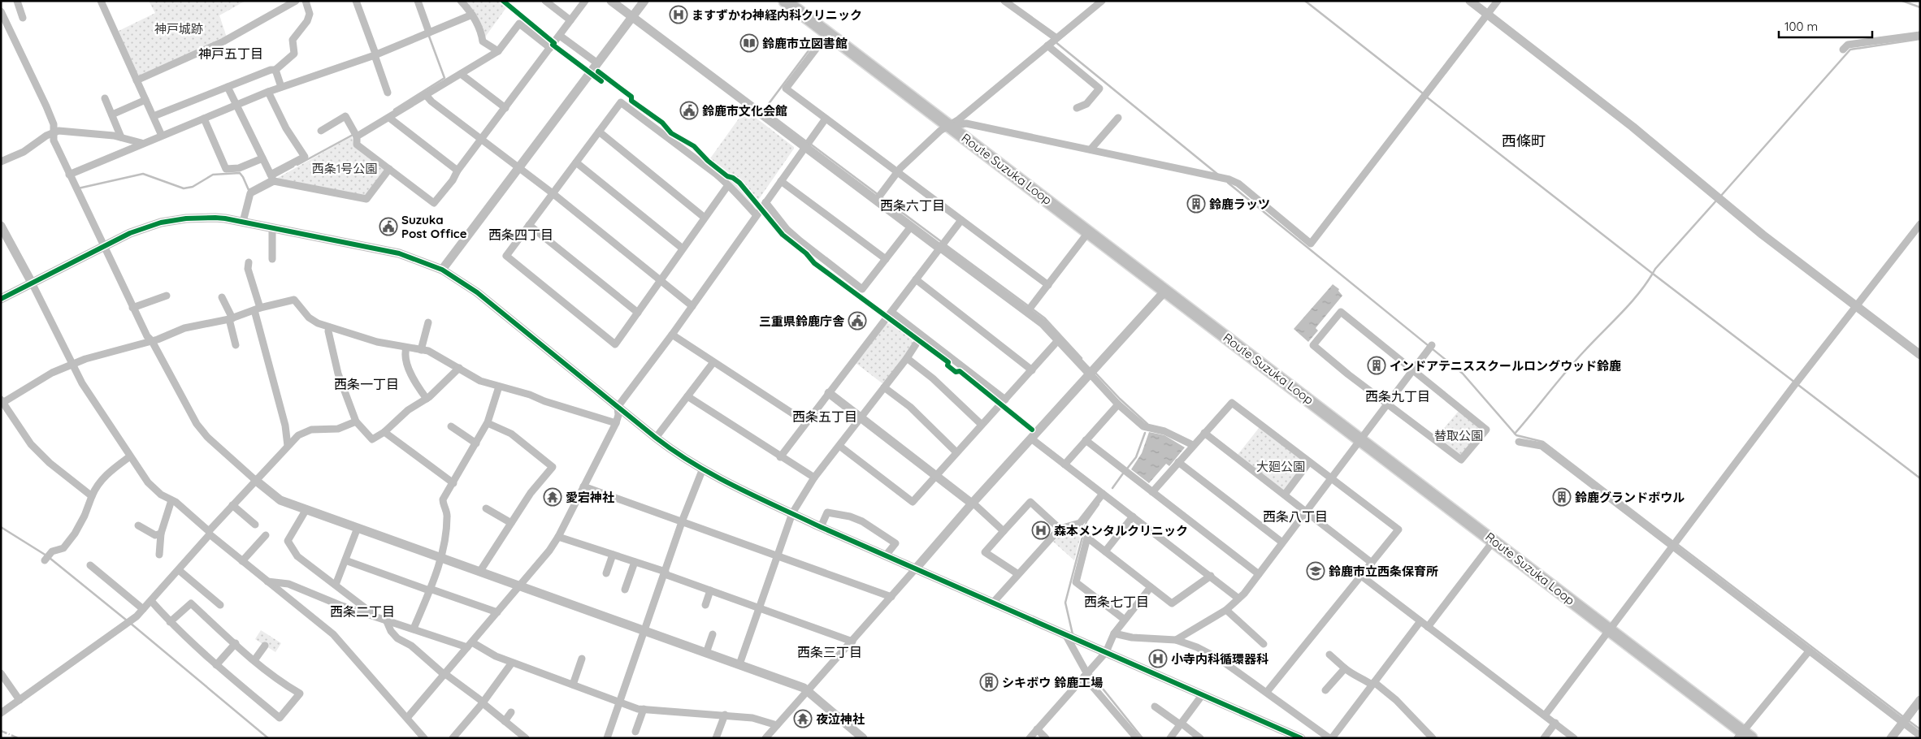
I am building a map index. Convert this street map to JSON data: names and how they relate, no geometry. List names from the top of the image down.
{
  "streets": {
    "main road": ["Route Suzuka Loop"]
  },
  "districts": [
    "神戸五丁目",
    "西條町",
    "西条六丁目",
    "西条四丁目",
    "西条一丁目",
    "西条九丁目",
    "西条五丁目",
    "西条八丁目",
    "西条七丁目",
    "西条二丁目",
    "西条三丁目"
  ],
  "parks": [
    "神戸城跡",
    "西条1号公園",
    "替取公園",
    "大廻公園"
  ],
  "places": {
    "hospital": ["ますずかわ神経内科クリニック", "森本メンタルクリニック", "小寺内科循環器科"],
    "library": ["鈴鹿市立図書館"],
    "public building": ["鈴鹿市文化会館", "Suzuka Post Office", "三重県鈴鹿庁舎"],
    "building": [
      "鈴鹿ラッツ",
      "インドアテニススクールロングウッド鈴鹿",
      "鈴鹿グランドボウル",
      "シキボウ 鈴鹿工場"
    ],
    "temple": ["愛宕神社", "夜泣神社"],
    "school or university": ["鈴鹿市立西条保育所"]
  },
  "scale_bar": "100 m"
}
